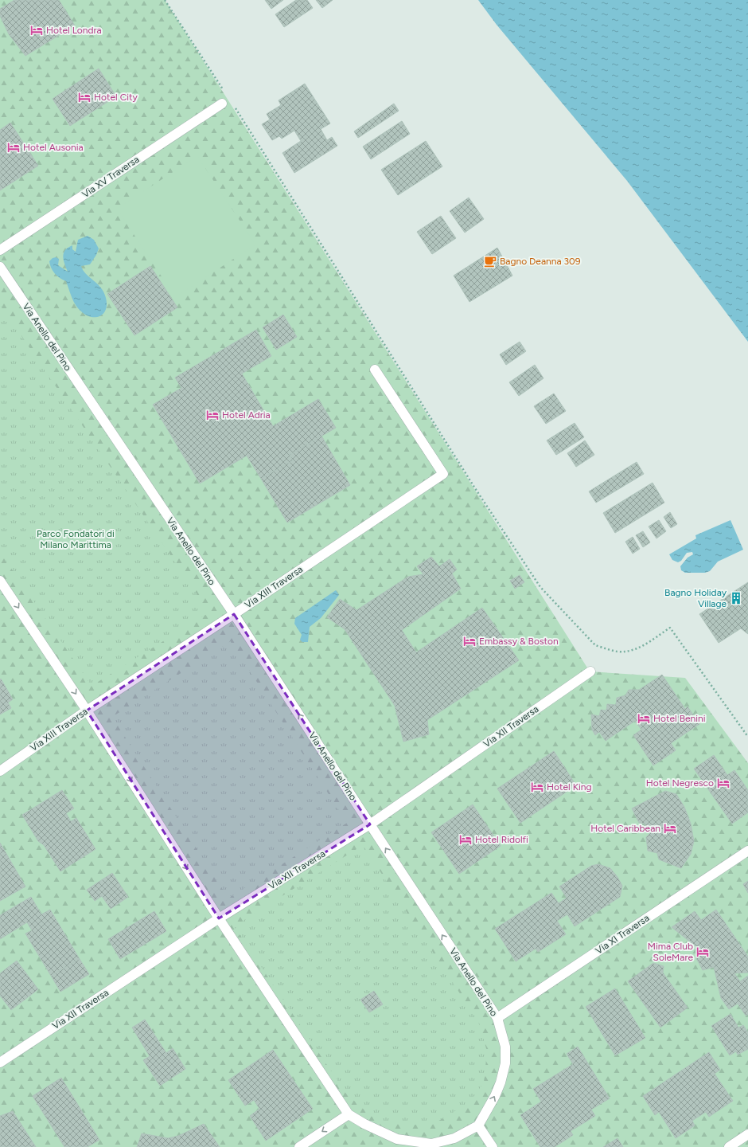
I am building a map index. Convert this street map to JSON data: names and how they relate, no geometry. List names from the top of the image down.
{
  "streets": {
    "street": [
      "Via XV Traversa",
      "Via Anello del Pino",
      "Via XIII Traversa",
      "Via XII Traversa",
      "Via XI Traversa"
    ]
  },
  "crossings": [
    ["Via Anello del Pino", "Via XIII Traversa"],
    ["Via Anello del Pino", "Via XII Traversa"],
    ["Via Anello del Pino", "Via XI Traversa"]
  ],
  "one_way": ["Via Anello del Pino"],
  "parks": ["Parco Fondatori di Milano Marittima"],
  "places": {
    "hotel": [
      "Hotel Londra",
      "Hotel City",
      "Hotel Ausonia",
      "Hotel Adria",
      "Embassy & Boston",
      "Hotel Benini",
      "Hotel Negresco",
      "Hotel King",
      "Hotel Caribbean",
      "Hotel Ridolfi",
      "Mima Club SoleMare"
    ],
    "cafe": ["Bagno Deanna 309"],
    "building": ["Bagno Holiday Village"]
  }
}
